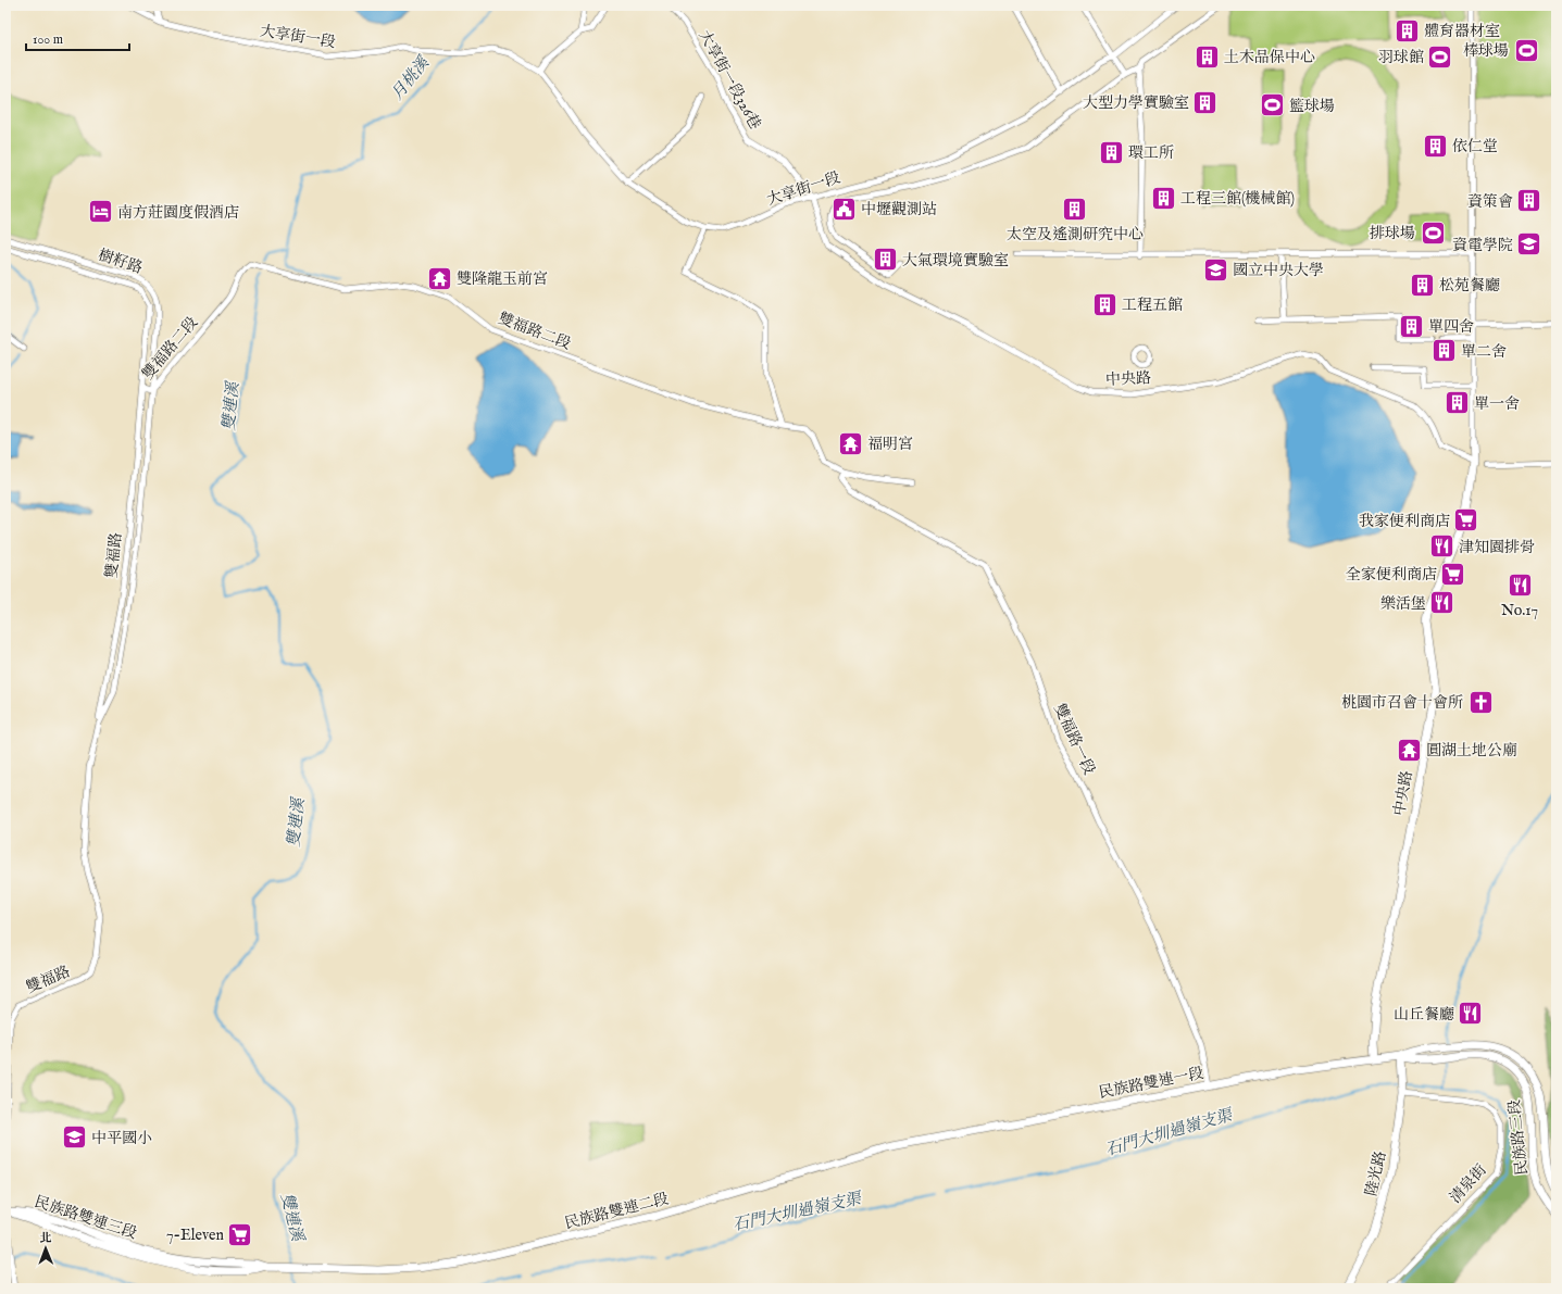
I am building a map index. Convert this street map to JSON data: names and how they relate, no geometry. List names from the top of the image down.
{
  "streets": {
    "main road": [
      "中央路",
      "民族路雙連一段",
      "民族路三段",
      "陸光路",
      "民族路雙連二段",
      "民族路雙連三段"
    ],
    "street": [
      "大享街一段",
      "大享街一段326巷",
      "樹籽路",
      "雙福路二段",
      "雙福路",
      "雙福路一段",
      "清泉街"
    ]
  },
  "crossings": [
    ["大享街一段", "大享街一段326巷"],
    ["大享街一段", "中央路"],
    ["大享街一段326巷", "中央路"],
    ["樹籽路", "雙福路二段"],
    ["樹籽路", "雙福路"],
    ["雙福路二段", "雙福路"],
    ["雙福路二段", "雙福路一段"],
    ["中央路", "民族路雙連一段"],
    ["中央路", "民族路三段"],
    ["雙福路", "民族路雙連三段"],
    ["雙福路一段", "民族路雙連一段"],
    ["民族路雙連一段", "民族路三段"],
    ["民族路雙連一段", "民族路雙連二段"],
    ["民族路三段", "陸光路"],
    ["陸光路", "清泉街"],
    ["民族路雙連二段", "民族路雙連三段"]
  ],
  "water": ["月桃溪", "雙連溪", "石門大圳過嶺支渠"],
  "places": {
    "building": [
      "體育器材室",
      "土木品保中心",
      "大型力學實驗室",
      "依仁堂",
      "環工所",
      "工程三館(機械館)",
      "資策會",
      "太空及遙測研究中心",
      "大氣環境實驗室",
      "松苑餐廳",
      "工程五館",
      "單四舍",
      "單二舍",
      "單一舍"
    ],
    "sports": [
      "棒球場",
      "羽球館",
      "籃球場",
      "排球場"
    ],
    "public building": ["中壢觀測站"],
    "hotel": ["南方莊園度假酒店"],
    "school or university": ["資電學院", "國立中央大學", "中平國小"],
    "temple": ["雙隆龍玉前宮", "福明宮", "圓湖土地公廟"],
    "supermarket": ["我家便利商店", "全家便利商店", "7-Eleven"],
    "restaurant": [
      "津知園排骨",
      "No.17",
      "樂活堡",
      "山丘餐廳"
    ],
    "church": ["桃園市召會十會所"]
  },
  "scale_bar": "100 m",
  "north": "top"
}
